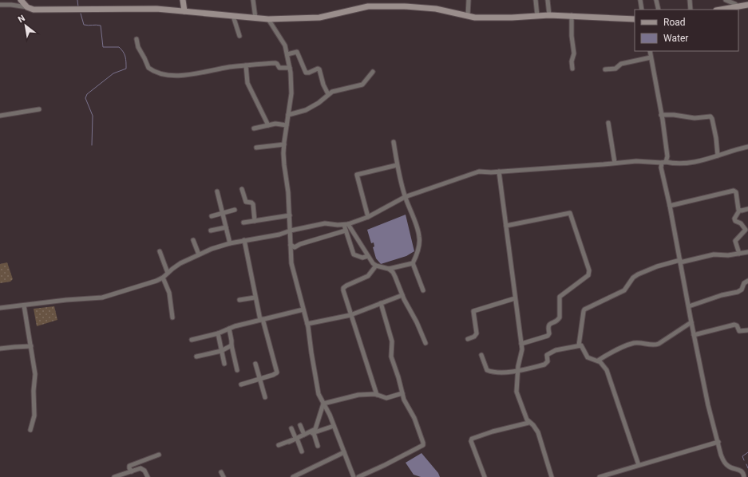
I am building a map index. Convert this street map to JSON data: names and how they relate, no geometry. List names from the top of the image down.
{
  "legend": ["Road", "Water"],
  "north": "top left"
}
